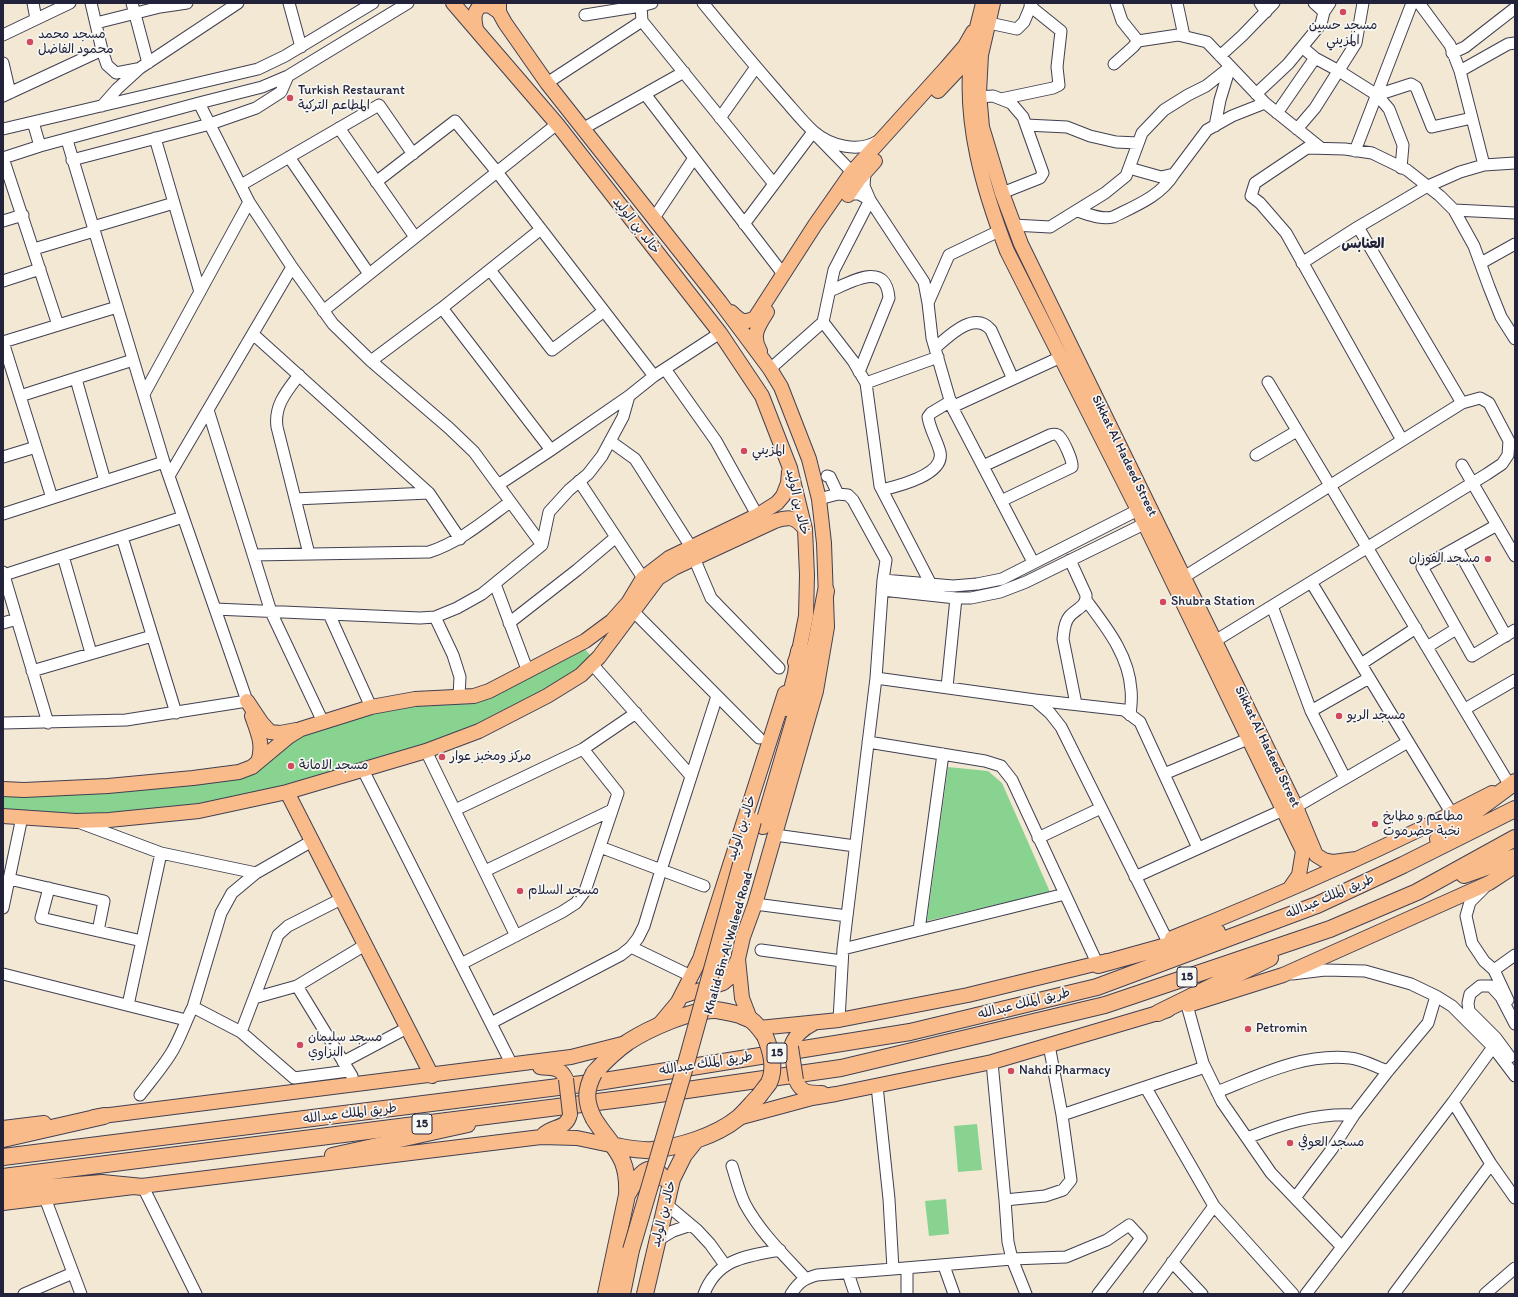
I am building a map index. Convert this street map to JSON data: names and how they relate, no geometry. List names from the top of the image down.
{
  "streets": {
    "highway": [
      "خالد بن الوليد",
      "طريق الملك عبدالله",
      "Khalid Bin Al Waleed Road",
      "15"
    ],
    "main road": ["Sikkat Al Hadeed Street"]
  },
  "crossings": [
    ["خالد بن الوليد", "Khalid Bin Al Waleed Road"]
  ],
  "districts": ["العنابس"],
  "places": [
    "مسجد حسين المزيني",
    "مسجد محمد محمود الفاضل",
    "Turkish Restaurant المطاعم التركية",
    "المزيني",
    "مسجد الفوزان",
    "Shubra Station",
    "مسجد الريو",
    "مركز ومخبز عوار",
    "مسجد الامانة",
    "مطاعم و مطابخ نخبة حضرموت",
    "مسجد السلام",
    "Petromin",
    "مسجد سليمان النزاوي",
    "Nahdi Pharmacy",
    "مسجد العوفي"
  ]
}
